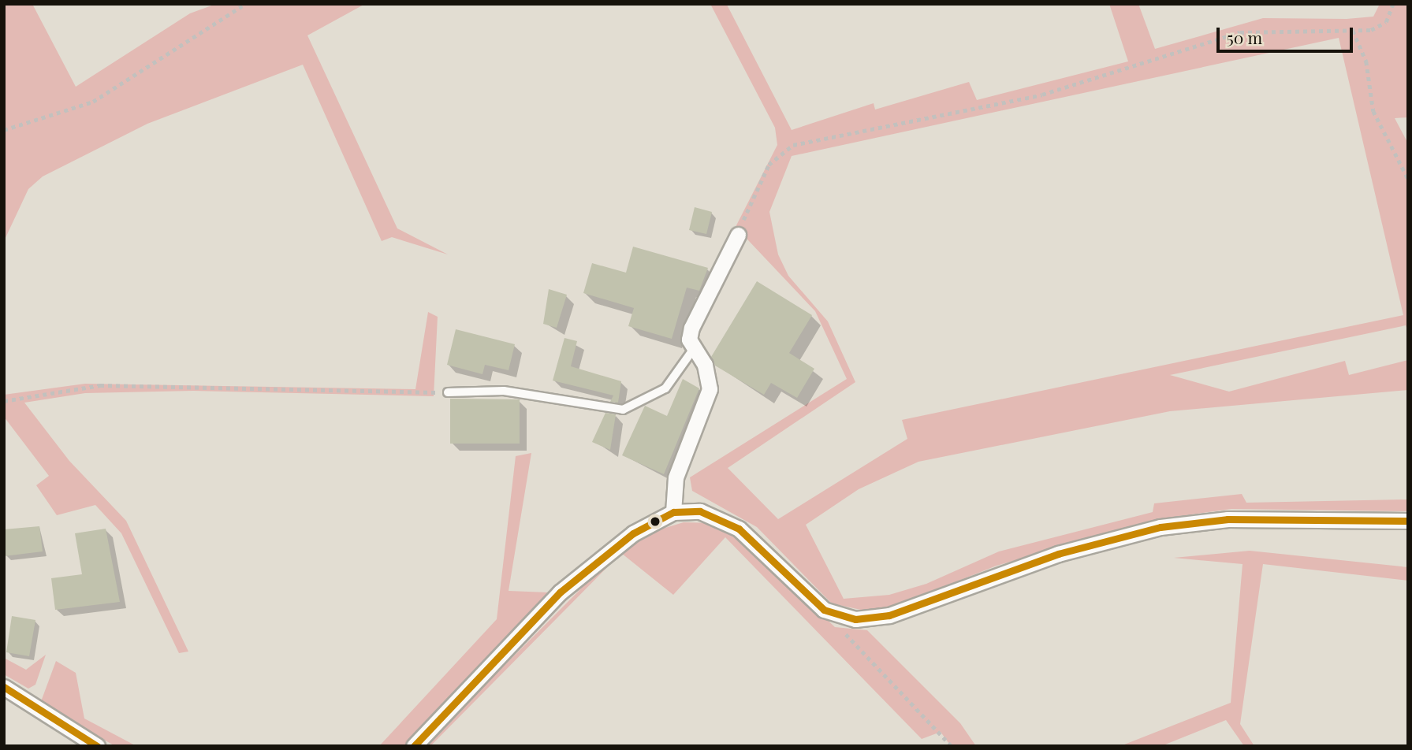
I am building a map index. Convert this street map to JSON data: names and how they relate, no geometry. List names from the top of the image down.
{
  "scale_bar": "50 m"
}
